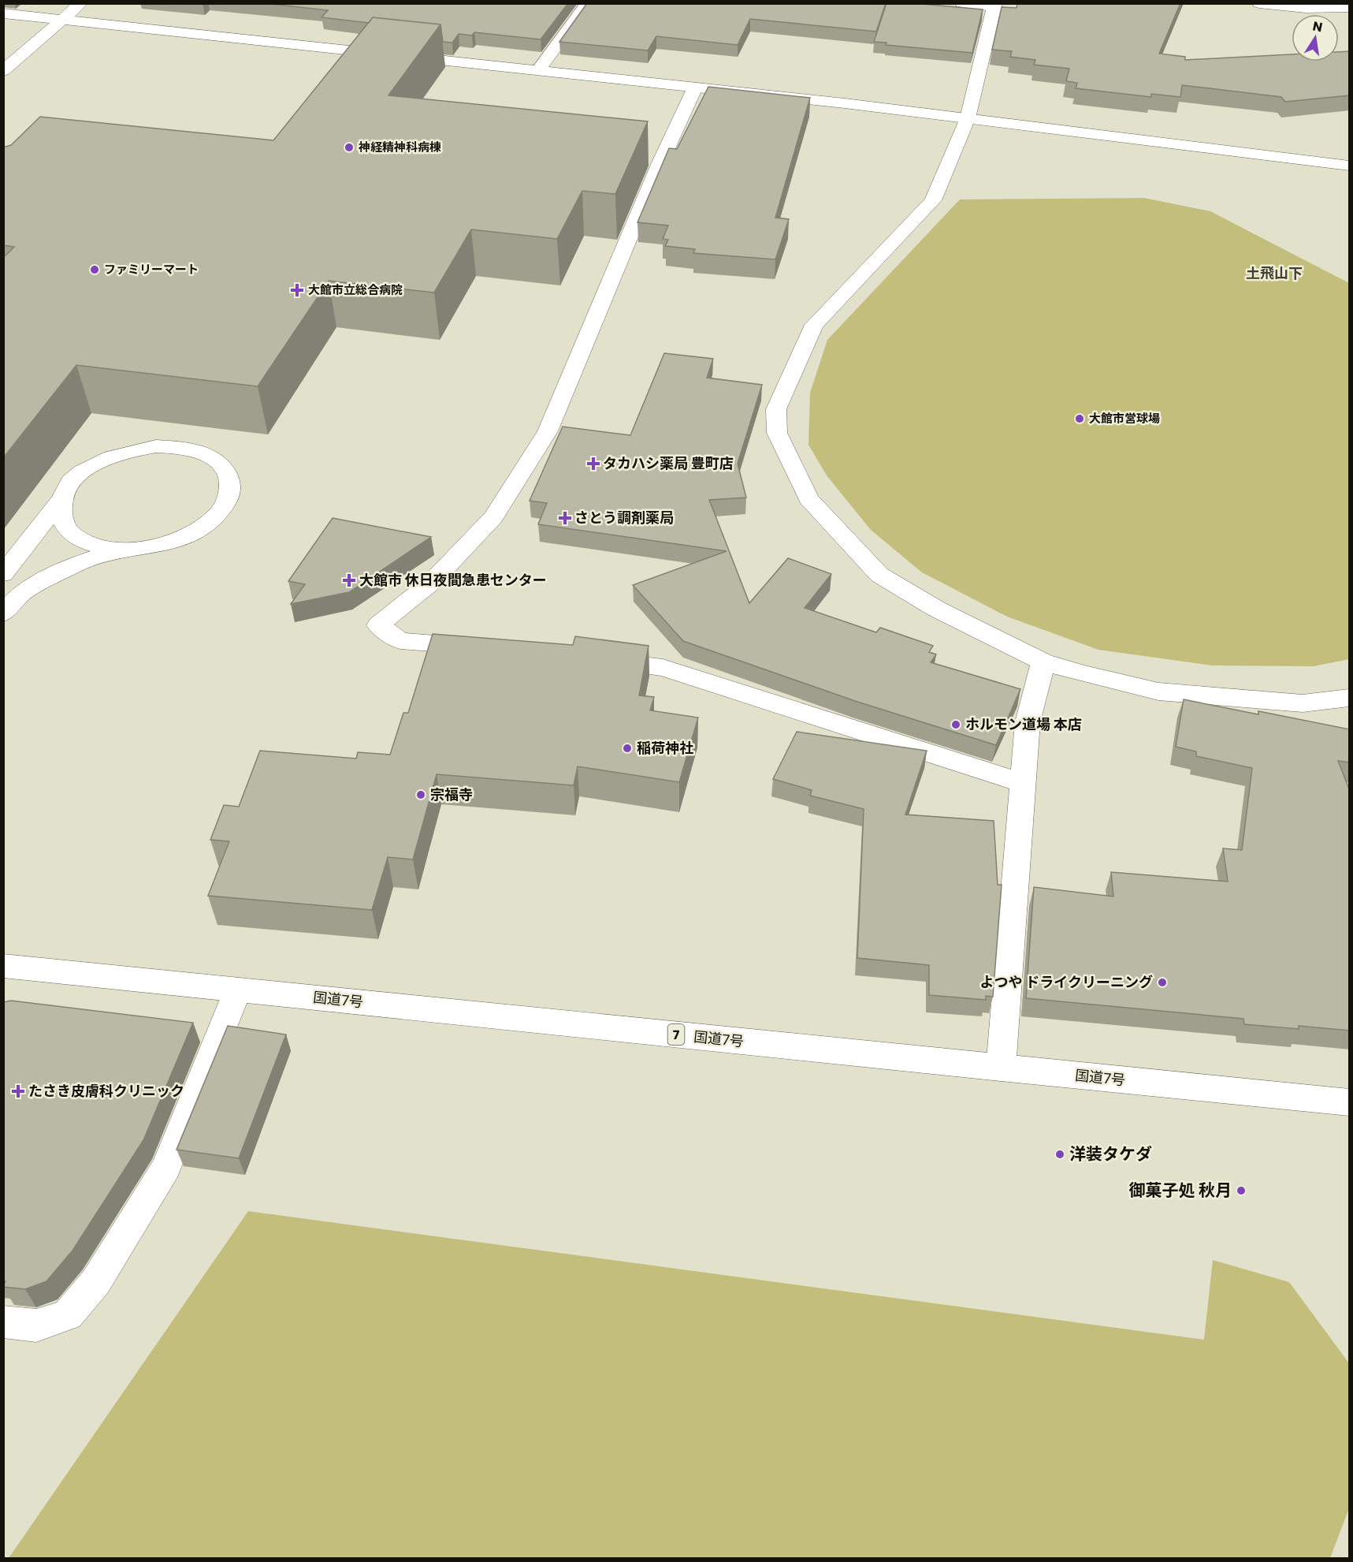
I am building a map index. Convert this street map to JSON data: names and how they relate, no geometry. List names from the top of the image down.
{
  "streets": {
    "main road": ["国道7号", "7"]
  },
  "districts": ["土飛山下"],
  "places": {
    "other": [
      "神経精神科病棟",
      "ファミリーマート",
      "大館市営球場",
      "ホルモン道場 本店",
      "稲荷神社",
      "宗福寺",
      "よつや ドライクリーニング",
      "洋装タケダ",
      "御菓子処 秋月"
    ],
    "health": [
      "大館市立総合病院",
      "タカハシ薬局 豊町店",
      "さとう調剤薬局",
      "大館市 休日夜間急患センター",
      "たさき皮膚科クリニック"
    ]
  },
  "north": "top"
}
